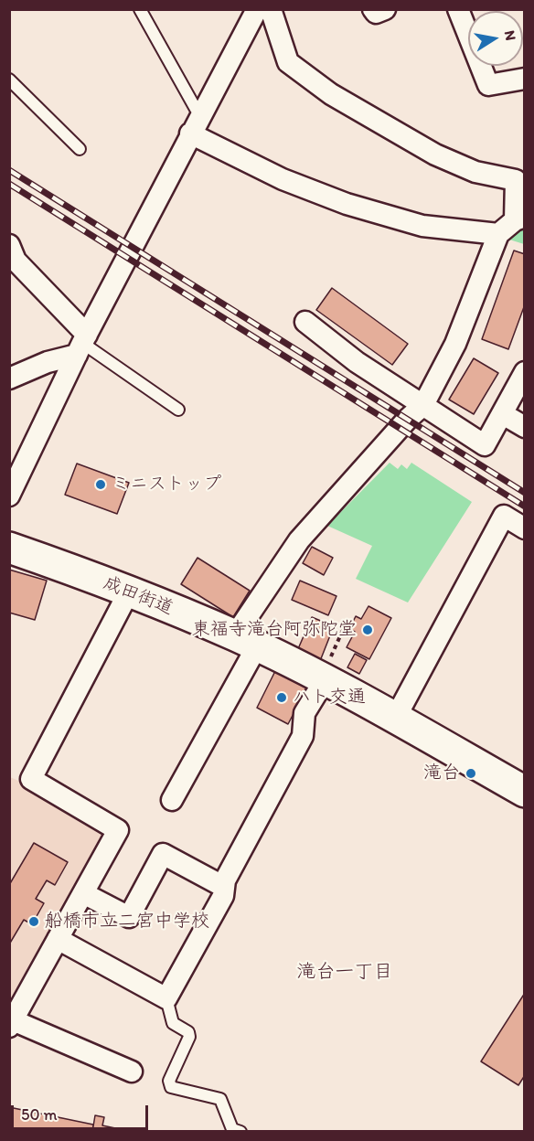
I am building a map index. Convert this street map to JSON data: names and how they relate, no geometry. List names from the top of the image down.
{
  "streets": {
    "highway": ["成田街道"]
  },
  "districts": ["滝台一丁目"],
  "places": [
    "ミニストップ",
    "東福寺滝台阿弥陀堂",
    "ハト交通",
    "滝台",
    "船橋市立二宮中学校"
  ],
  "scale_bar": "50 m",
  "north": "right"
}
